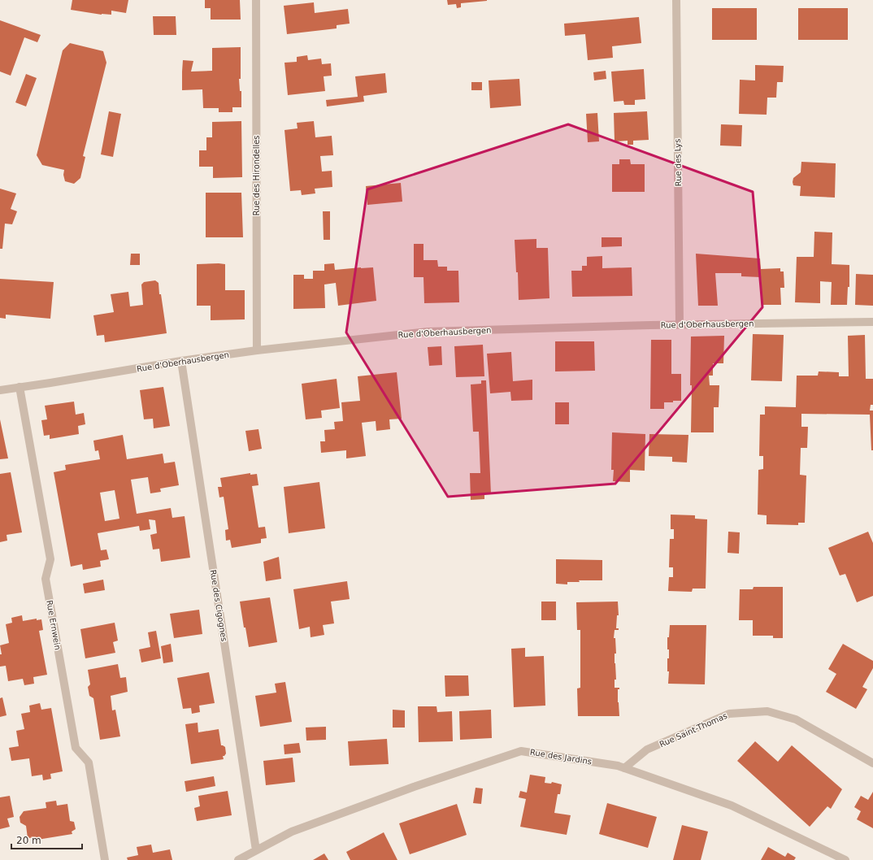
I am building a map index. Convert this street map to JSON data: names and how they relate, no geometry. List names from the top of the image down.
{
  "streets": {
    "street": [
      "Rue des Lys",
      "Rue des Hirondelles",
      "Rue d'Oberhausbergen",
      "Rue des Cigognes",
      "Rue Ernwein",
      "Rue Saint-Thomas",
      "Rue des Jardins"
    ]
  },
  "crossings": [
    ["Rue des Lys", "Rue d'Oberhausbergen"],
    ["Rue des Hirondelles", "Rue d'Oberhausbergen"],
    ["Rue d'Oberhausbergen", "Rue des Cigognes"],
    ["Rue d'Oberhausbergen", "Rue Ernwein"],
    ["Rue des Cigognes", "Rue des Jardins"],
    ["Rue Saint-Thomas", "Rue des Jardins"]
  ],
  "scale_bar": "20 m"
}
